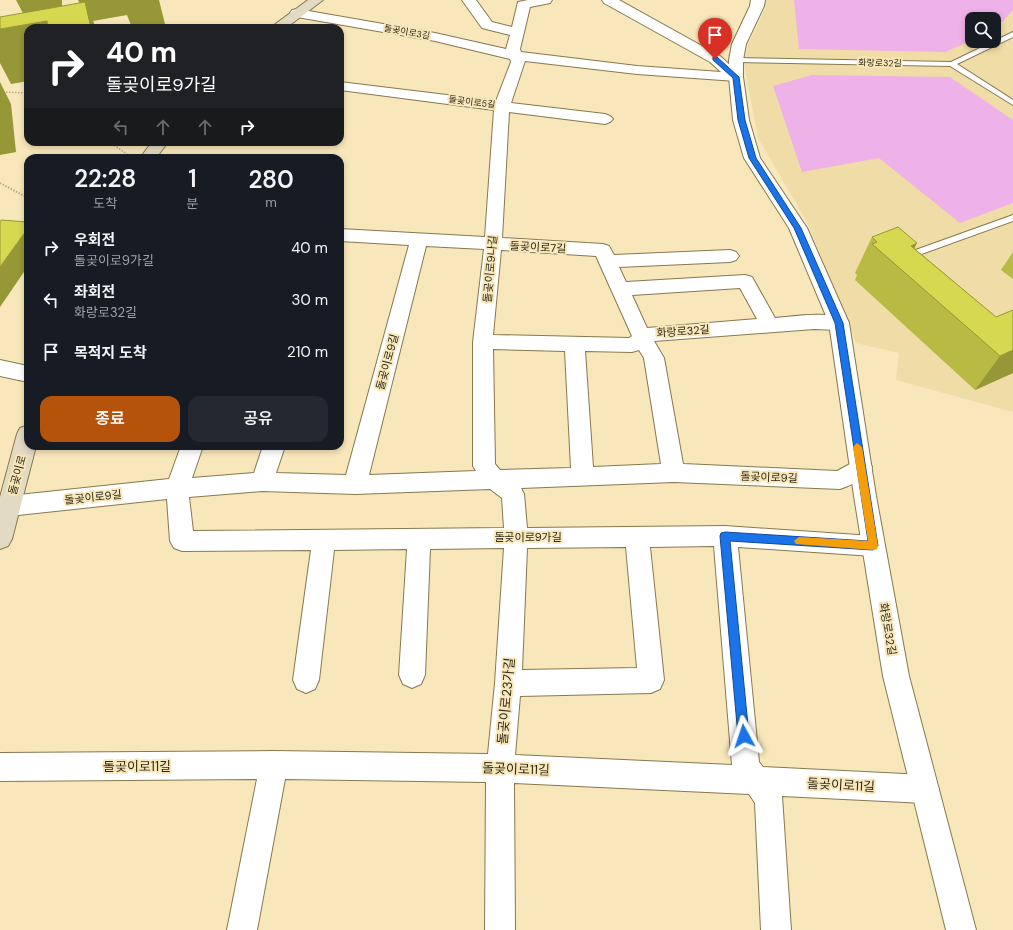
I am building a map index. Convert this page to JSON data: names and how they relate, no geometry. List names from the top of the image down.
{
  "streets": {
    "main road": ["돌곶이로"],
    "street": [
      "돌곶이로3길",
      "화랑로32길",
      "돌곶이로5길",
      "돌곶이로7길",
      "돌곶이로9나길",
      "돌곶이로9길",
      "돌곶이로9가길",
      "돌곶이로23가길",
      "돌곶이로11길"
    ]
  },
  "crossings": [
    ["돌곶이로3길", "화랑로32길"],
    ["돌곶이로3길", "돌곶이로9나길"],
    ["화랑로32길", "돌곶이로9나길"],
    ["화랑로32길", "돌곶이로9길"],
    ["화랑로32길", "돌곶이로9가길"],
    ["화랑로32길", "돌곶이로11길"],
    ["돌곶이로5길", "돌곶이로9나길"],
    ["돌곶이로7길", "돌곶이로9나길"],
    ["돌곶이로7길", "돌곶이로9길"],
    ["돌곶이로9나길", "돌곶이로9길"],
    ["돌곶이로9나길", "돌곶이로23가길"],
    ["돌곶이로9길", "돌곶이로"],
    ["돌곶이로9길", "돌곶이로9가길"],
    ["돌곶이로9길", "돌곶이로23가길"],
    ["돌곶이로9가길", "돌곶이로23가길"],
    ["돌곶이로23가길", "돌곶이로11길"]
  ],
  "page": {
    "turn": ["40 m", "돌곶이로9가길"],
    "eta": [
      "22:28",
      "도착",
      "1",
      "분",
      "280",
      "m"
    ],
    "list": [
      {
        "name": "우회전",
        "note": "돌곶이로9가길",
        "value": "40 m"
      },
      {
        "name": "좌회전",
        "note": "화랑로32길",
        "value": "30 m"
      },
      {
        "name": "목적지 도착",
        "value": "210 m"
      }
    ],
    "buttons": ["종료", "공유"]
  }
}
